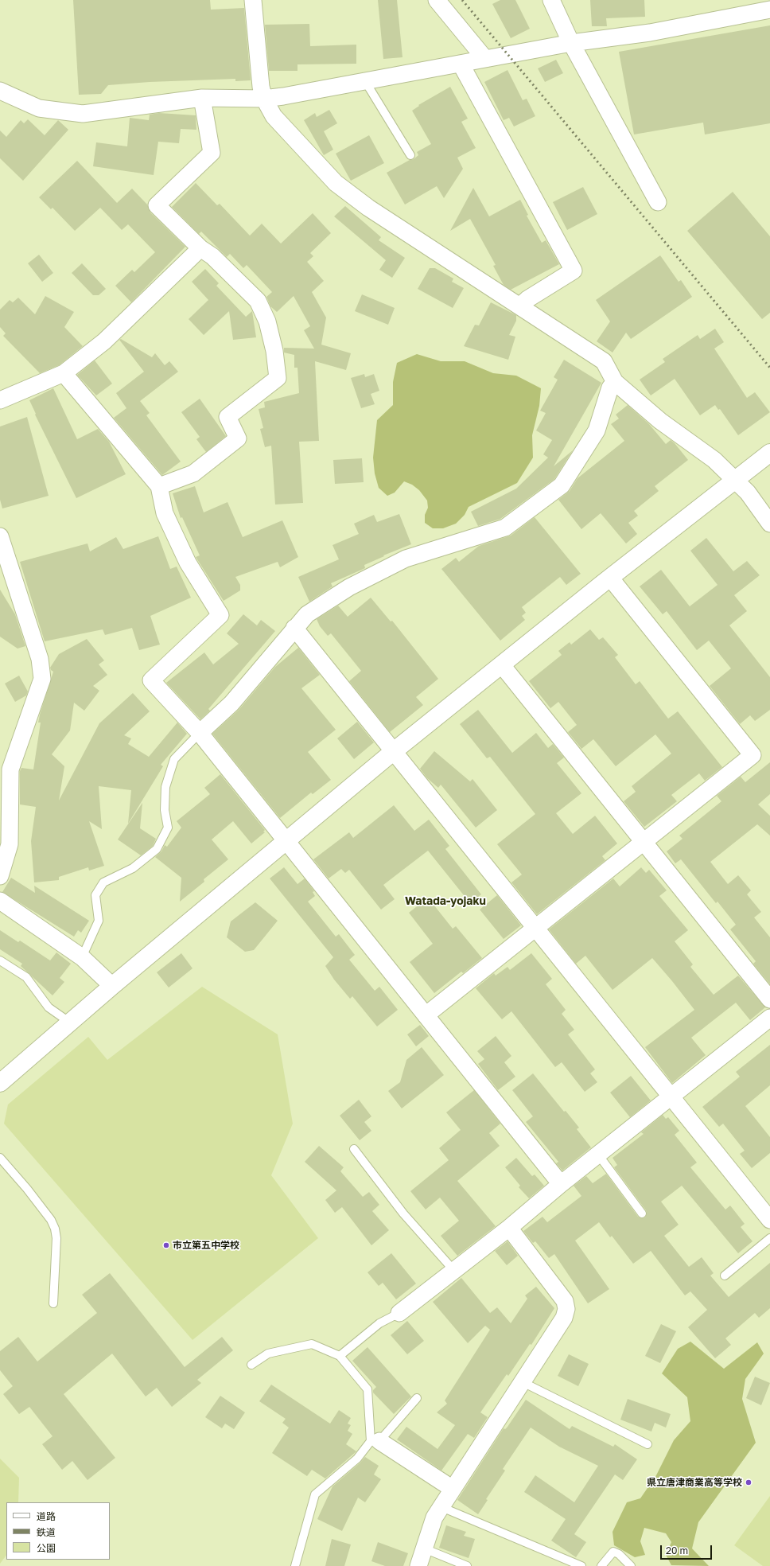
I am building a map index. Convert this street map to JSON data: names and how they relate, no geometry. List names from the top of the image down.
{
  "districts": ["Watada-yojaku"],
  "places": ["市立第五中学校", "県立唐津商業高等学校"],
  "legend": ["道路", "鉄道", "公園"],
  "scale_bar": "20 m"
}
